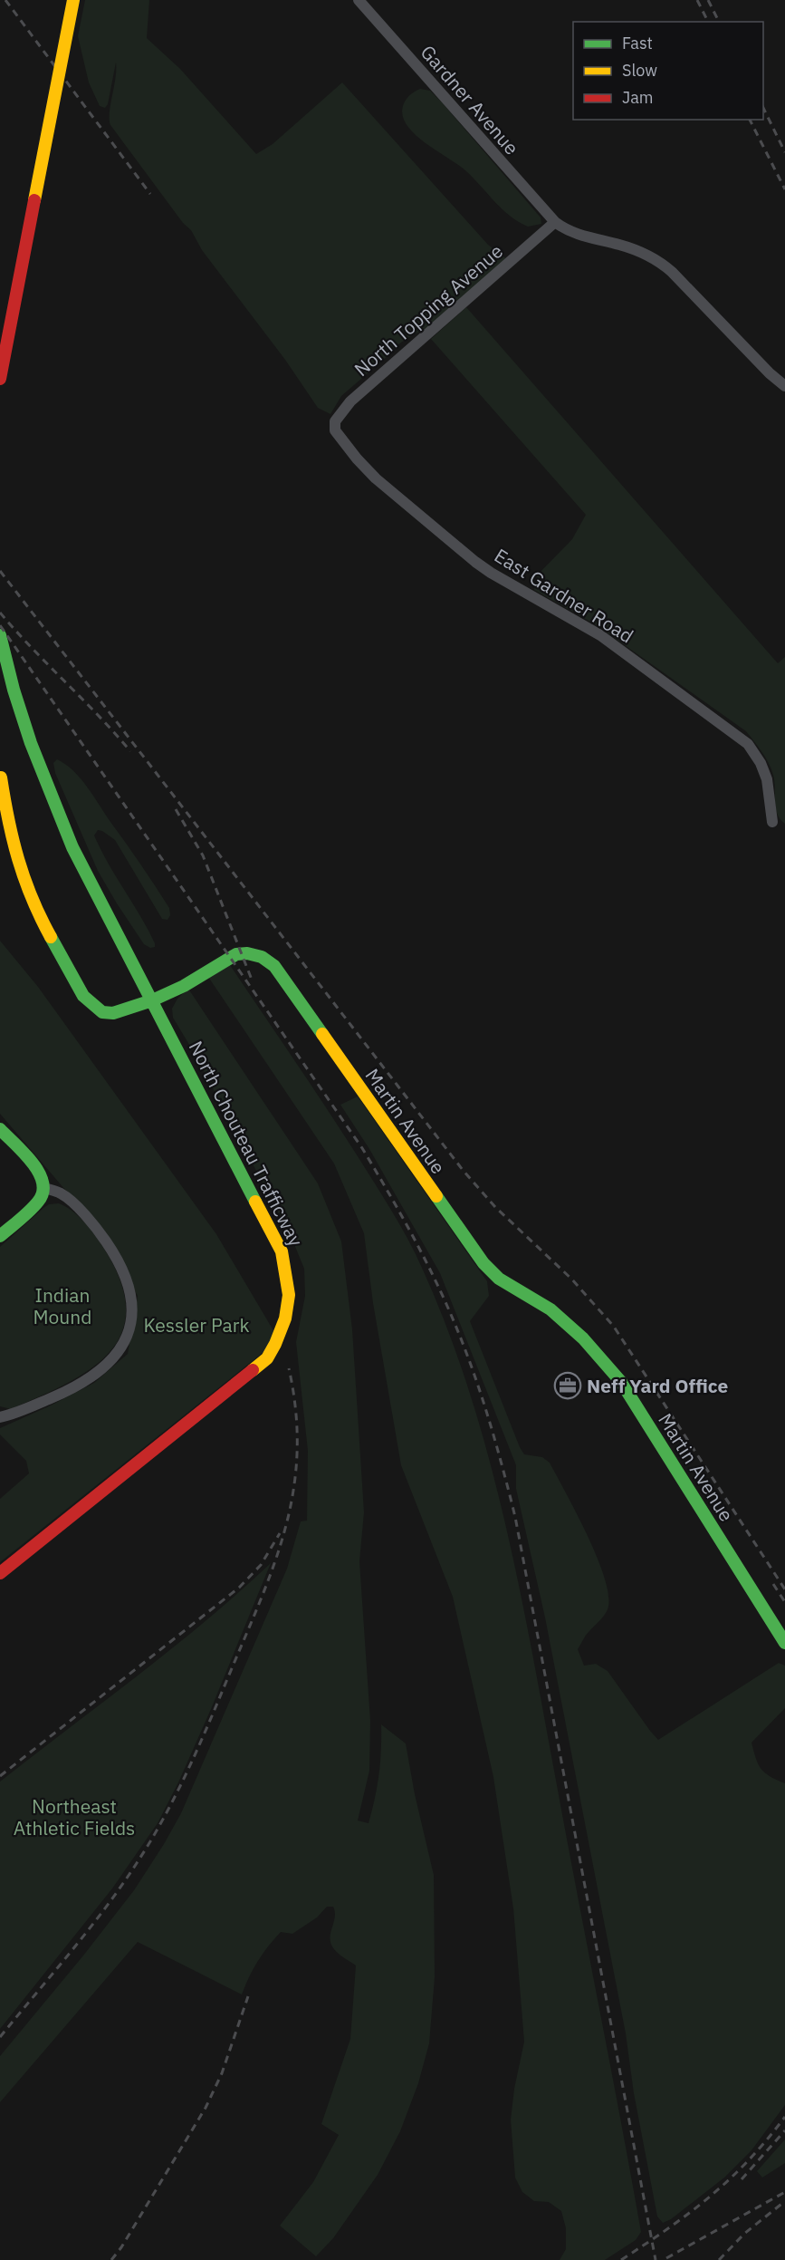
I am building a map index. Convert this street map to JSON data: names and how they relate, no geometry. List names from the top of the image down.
{
  "streets": {
    "main road": ["Martin Avenue", "North Chouteau Trafficway"],
    "street": ["Gardner Avenue", "North Topping Avenue", "East Gardner Road"]
  },
  "crossings": [
    ["Gardner Avenue", "North Topping Avenue"],
    ["North Topping Avenue", "East Gardner Road"],
    ["Martin Avenue", "North Chouteau Trafficway"]
  ],
  "parks": ["Indian Mound", "Kessler Park", "Northeast Athletic Fields"],
  "places": {
    "office": ["Neff Yard Office"]
  },
  "legend": ["Fast", "Slow", "Jam"]
}
